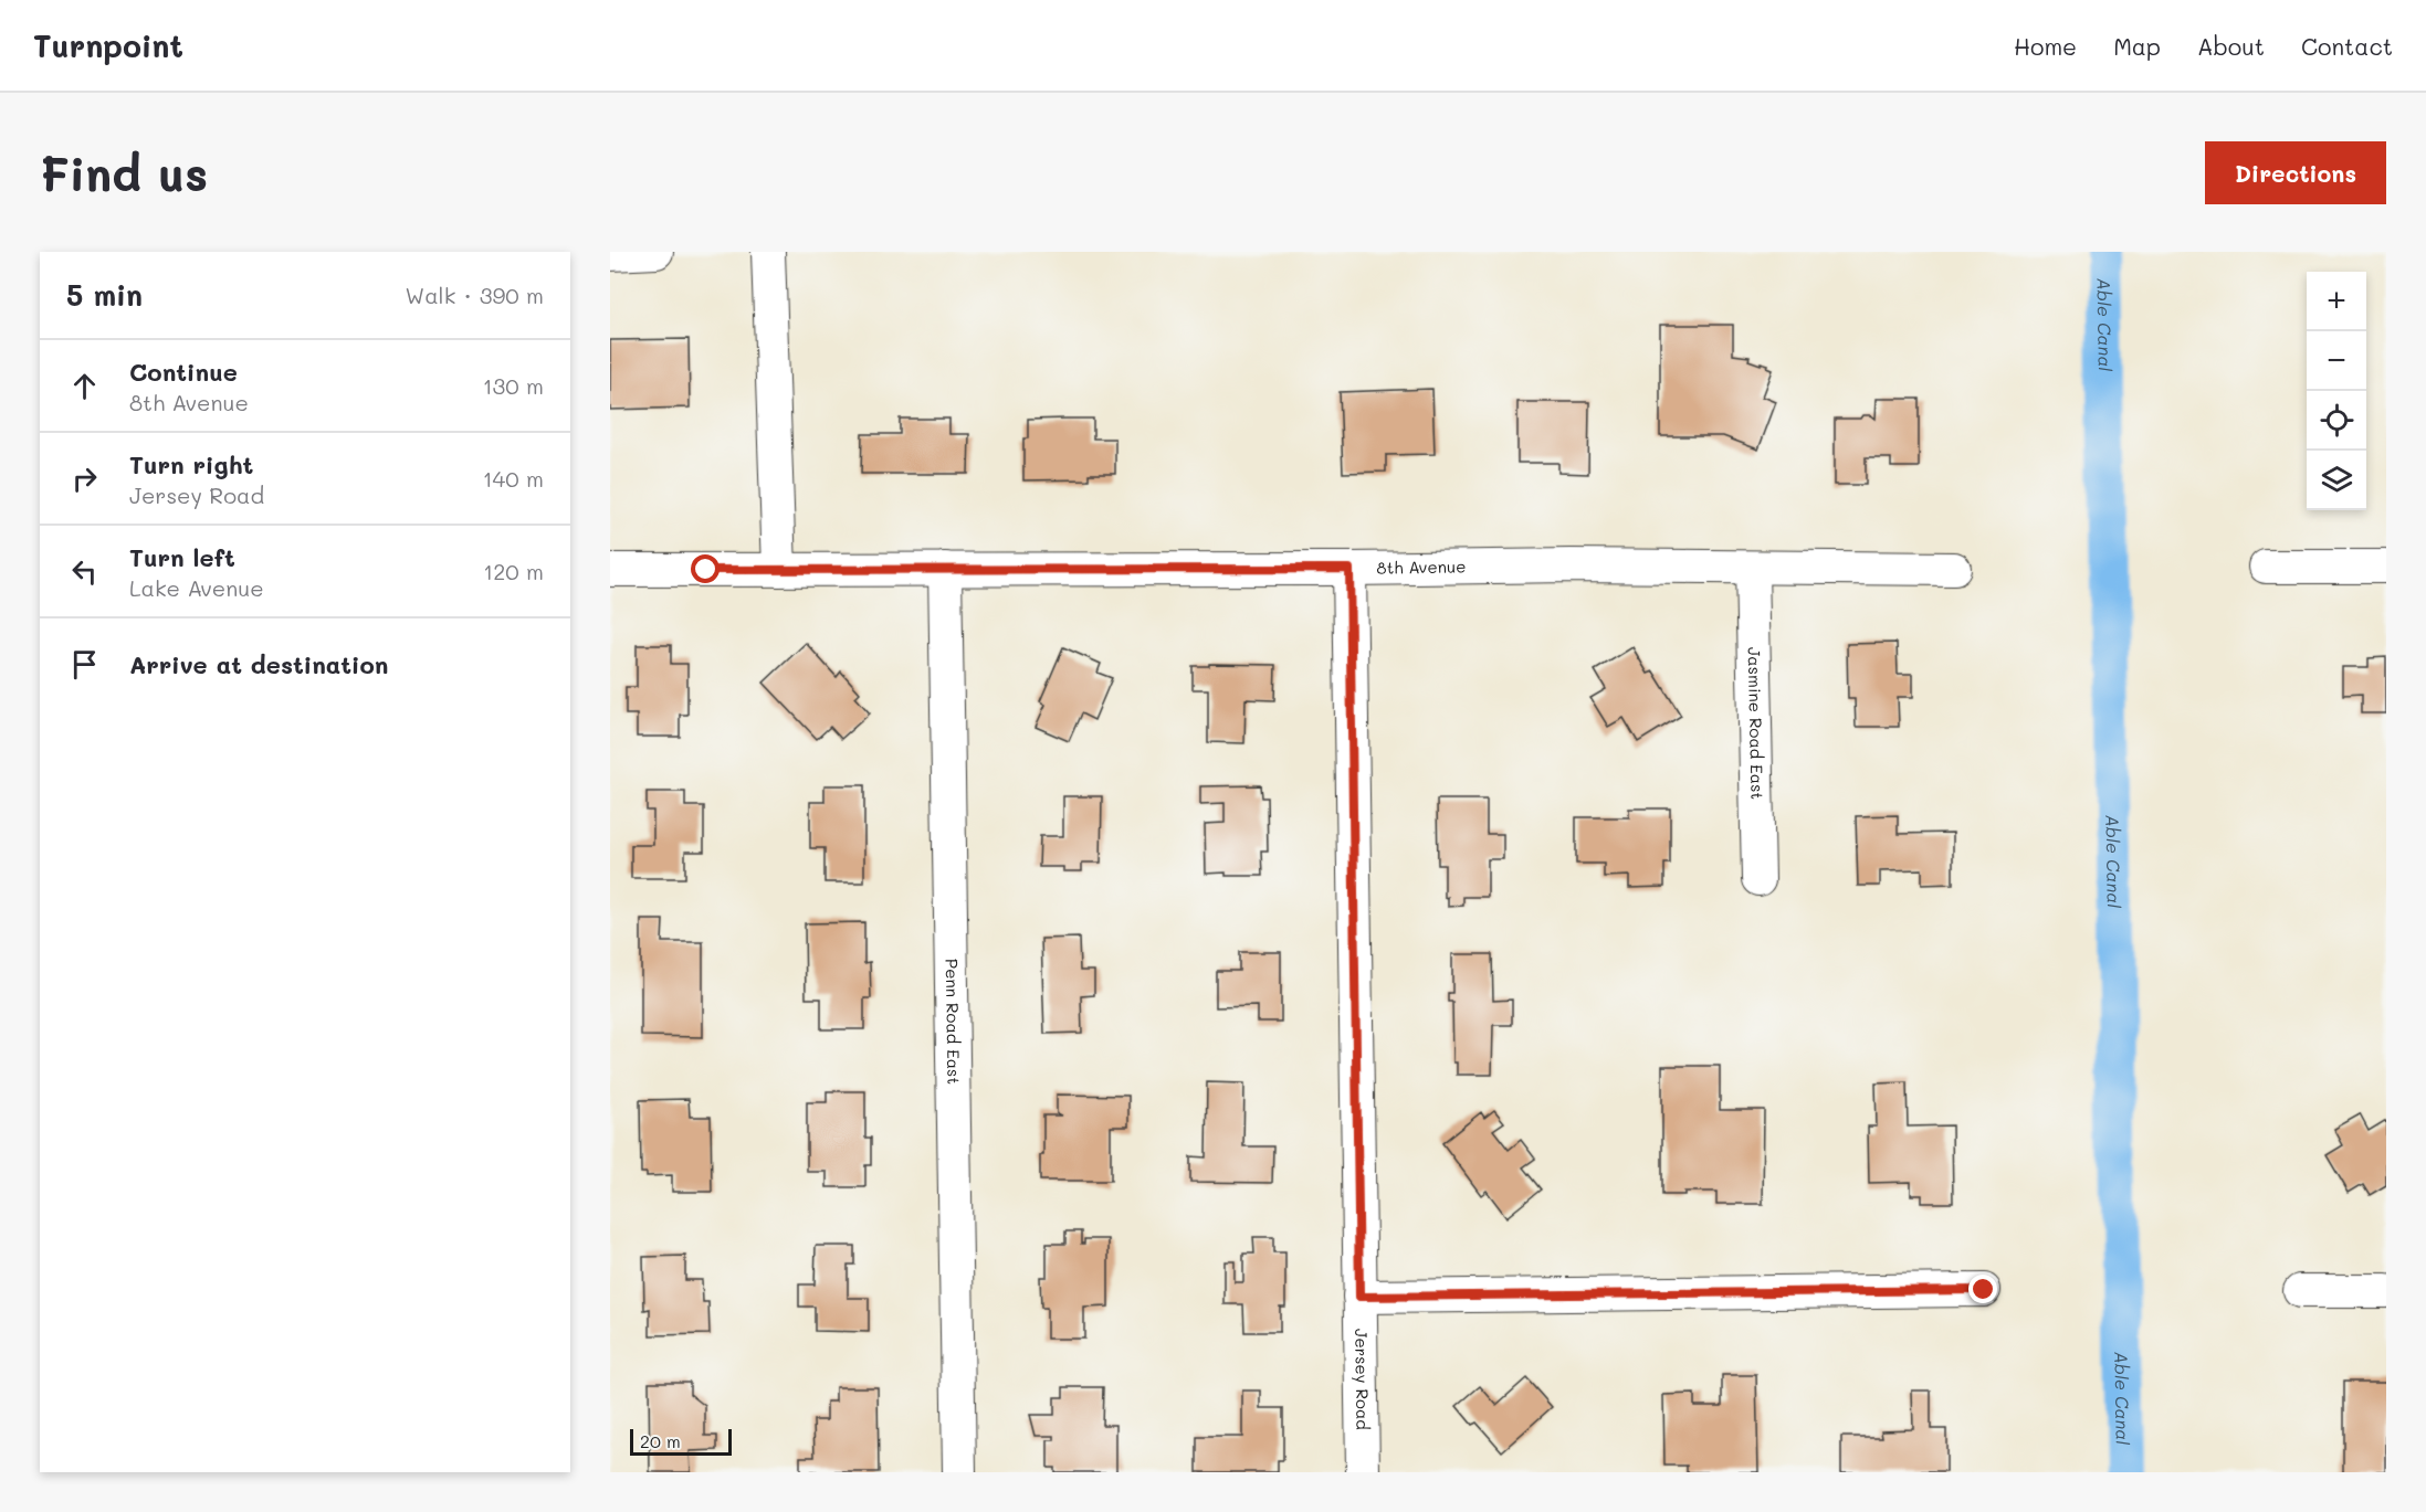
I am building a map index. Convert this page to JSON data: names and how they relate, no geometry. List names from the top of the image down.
{
  "streets": {
    "street": [
      "8th Avenue",
      "Jasmine Road East",
      "Penn Road East",
      "Jersey Road"
    ]
  },
  "crossings": [
    ["8th Avenue", "Jasmine Road East"],
    ["8th Avenue", "Penn Road East"],
    ["8th Avenue", "Jersey Road"]
  ],
  "water": ["Able Canal"],
  "scale_bar": "20 m",
  "page": {
    "header": "Turnpoint",
    "nav": [
      "Home",
      "Map",
      "About",
      "Contact"
    ],
    "buttons": "Directions",
    "title": "Find us",
    "heading": ["5 min", "Walk · 390 m"],
    "map_buttons": ["+", "−"],
    "list": [
      ["Continue", "8th Avenue", "130 m"],
      ["Turn right", "Jersey Road", "140 m"],
      ["Turn left", "Lake Avenue", "120 m"],
      "Arrive at destination"
    ],
    "scale": "20 m"
  }
}
